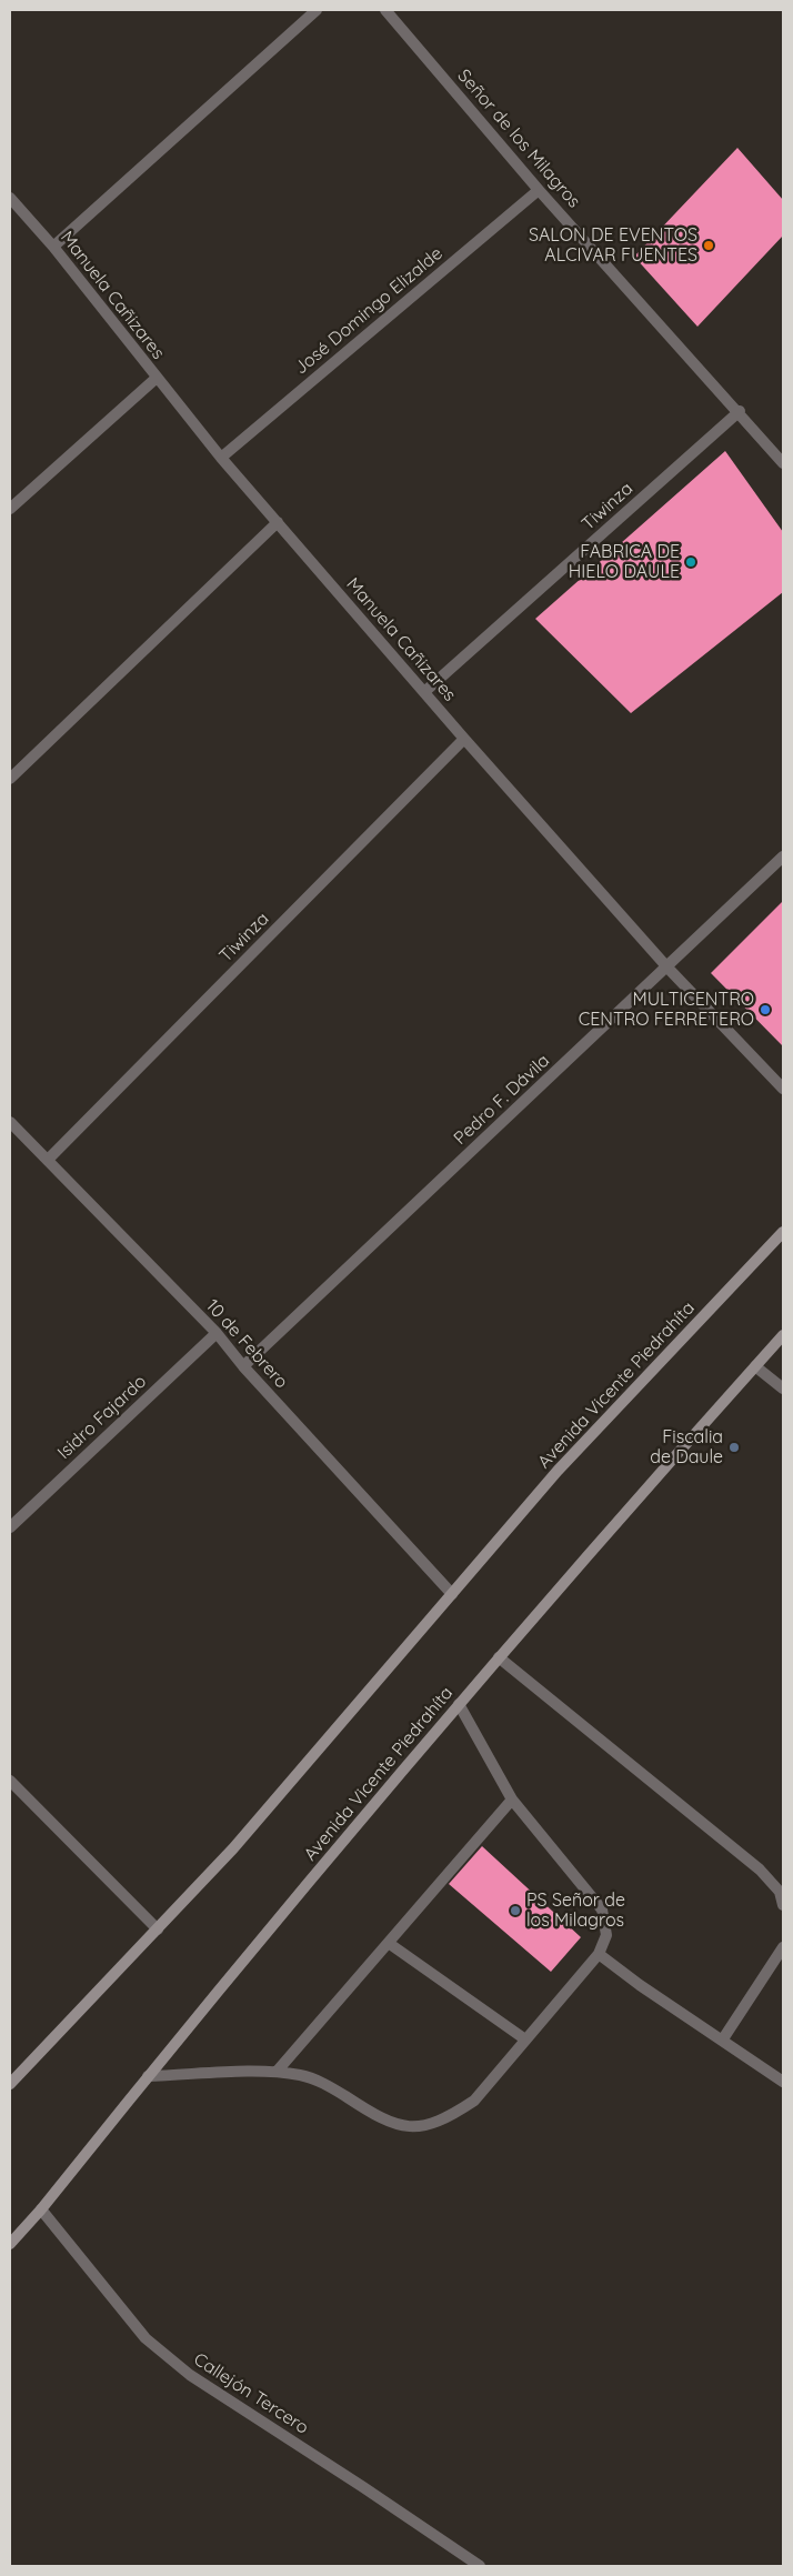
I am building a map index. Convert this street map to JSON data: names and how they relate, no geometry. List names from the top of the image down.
{
  "streets": {
    "main road": ["Avenida Vicente Piedrahíta"],
    "street": [
      "Señor de los Milagros",
      "Manuela Cañizares",
      "José Domingo Elizalde",
      "Tiwinza",
      "Pedro F. Dávila",
      "10 de Febrero",
      "Isidro Fajardo",
      "Callejón Tercero"
    ]
  },
  "crossings": [
    ["Señor de los Milagros", "José Domingo Elizalde"],
    ["Señor de los Milagros", "Tiwinza"],
    ["Manuela Cañizares", "José Domingo Elizalde"],
    ["Manuela Cañizares", "Tiwinza"],
    ["Manuela Cañizares", "Pedro F. Dávila"],
    ["Tiwinza", "10 de Febrero"],
    ["Pedro F. Dávila", "10 de Febrero"],
    ["10 de Febrero", "Avenida Vicente Piedrahíta"],
    ["10 de Febrero", "Isidro Fajardo"],
    ["Avenida Vicente Piedrahíta", "Callejón Tercero"]
  ],
  "places": [
    "SALON DE EVENTOS ALCIVAR FUENTES",
    "FABRICA DE HIELO DAULE",
    "MULTICENTRO CENTRO FERRETERO",
    "Fiscalia de Daule",
    "PS Señor de los Milagros"
  ]
}
